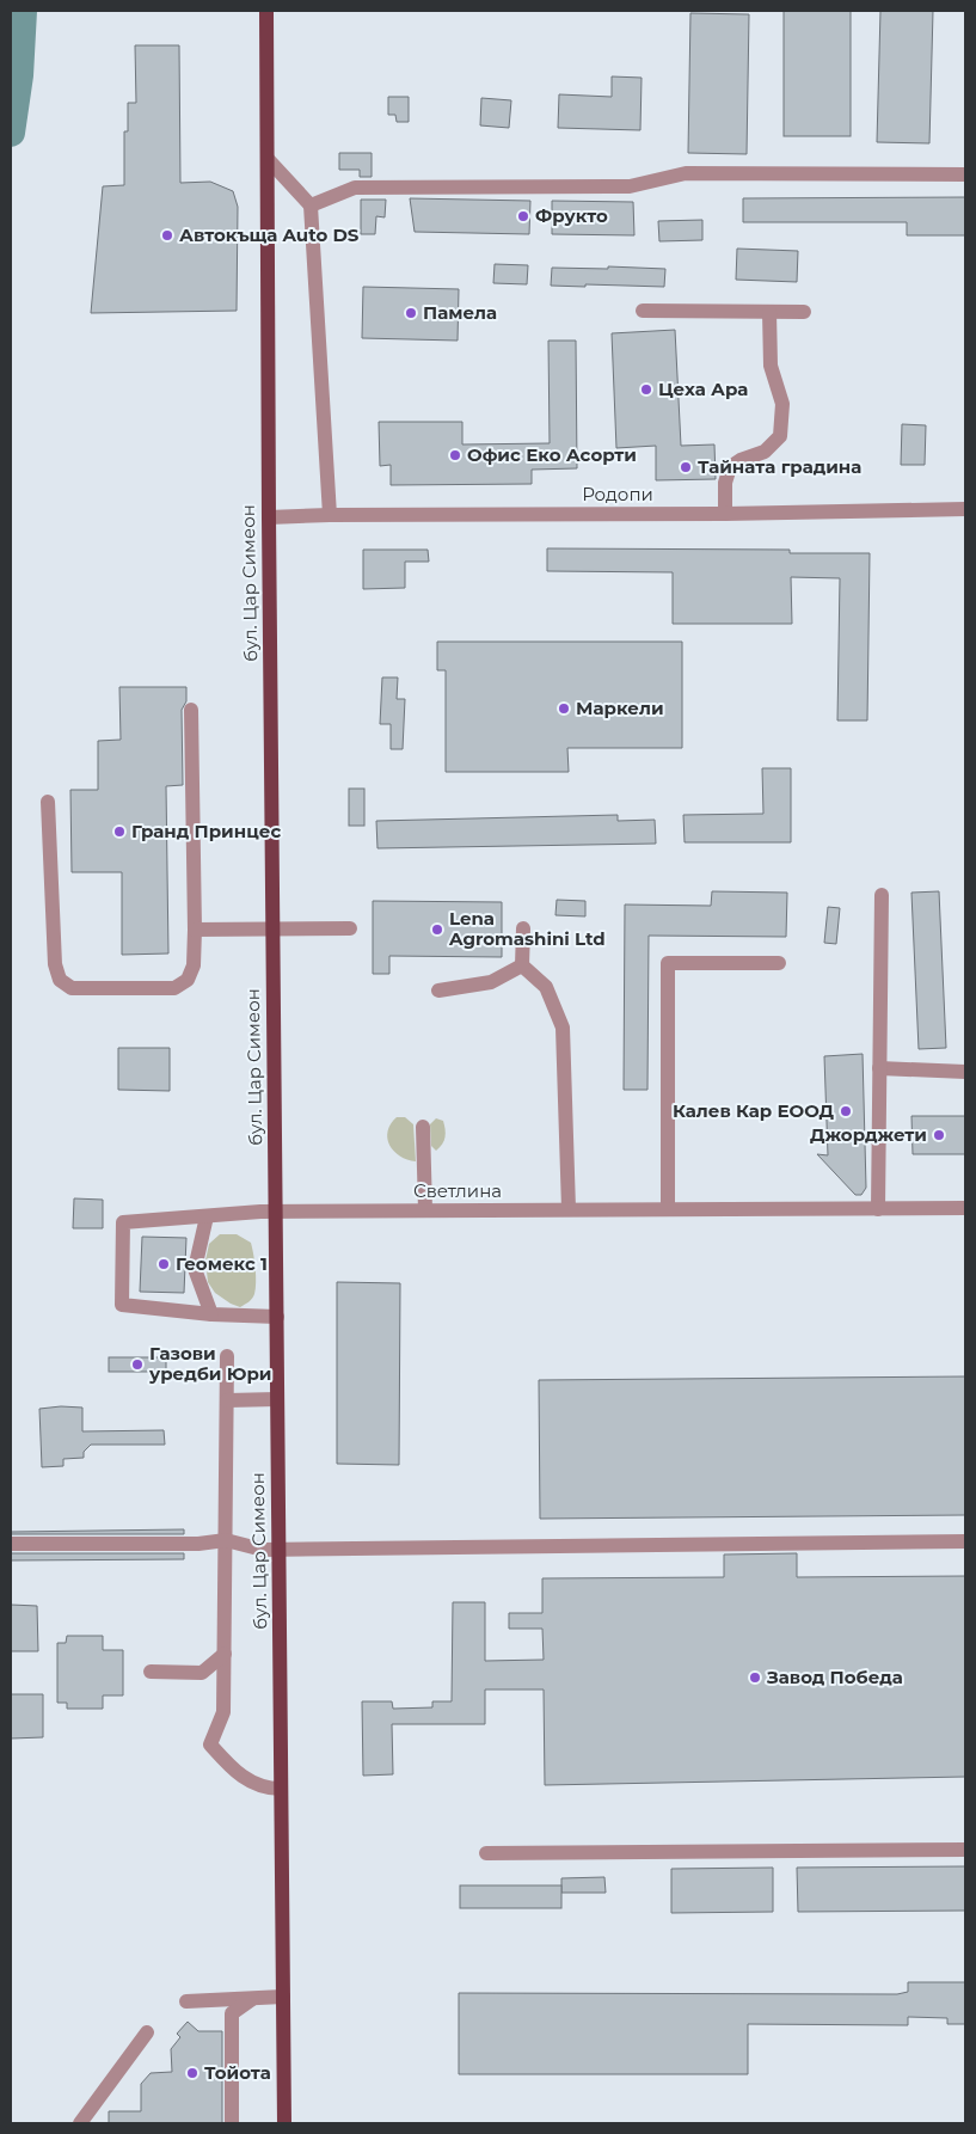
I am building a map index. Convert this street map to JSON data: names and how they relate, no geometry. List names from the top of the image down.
{
  "streets": {
    "main road": ["бул. Цар Симеон"],
    "street": ["Родопи", "Светлина"]
  },
  "crossings": [
    ["Родопи", "бул. Цар Симеон"],
    ["бул. Цар Симеон", "Светлина"]
  ],
  "places": [
    "Фрукто",
    "Автокъща Auto DS",
    "Памела",
    "Цеха Ара",
    "Офис Еко Асорти",
    "Тайната градина",
    "Маркели",
    "Гранд Принцес",
    "Lena Agromashini Ltd",
    "Калев Кар ЕООД",
    "Джорджети",
    "Геомекс 1",
    "Газови уредби Юри",
    "Завод Победа",
    "Тойота"
  ]
}
